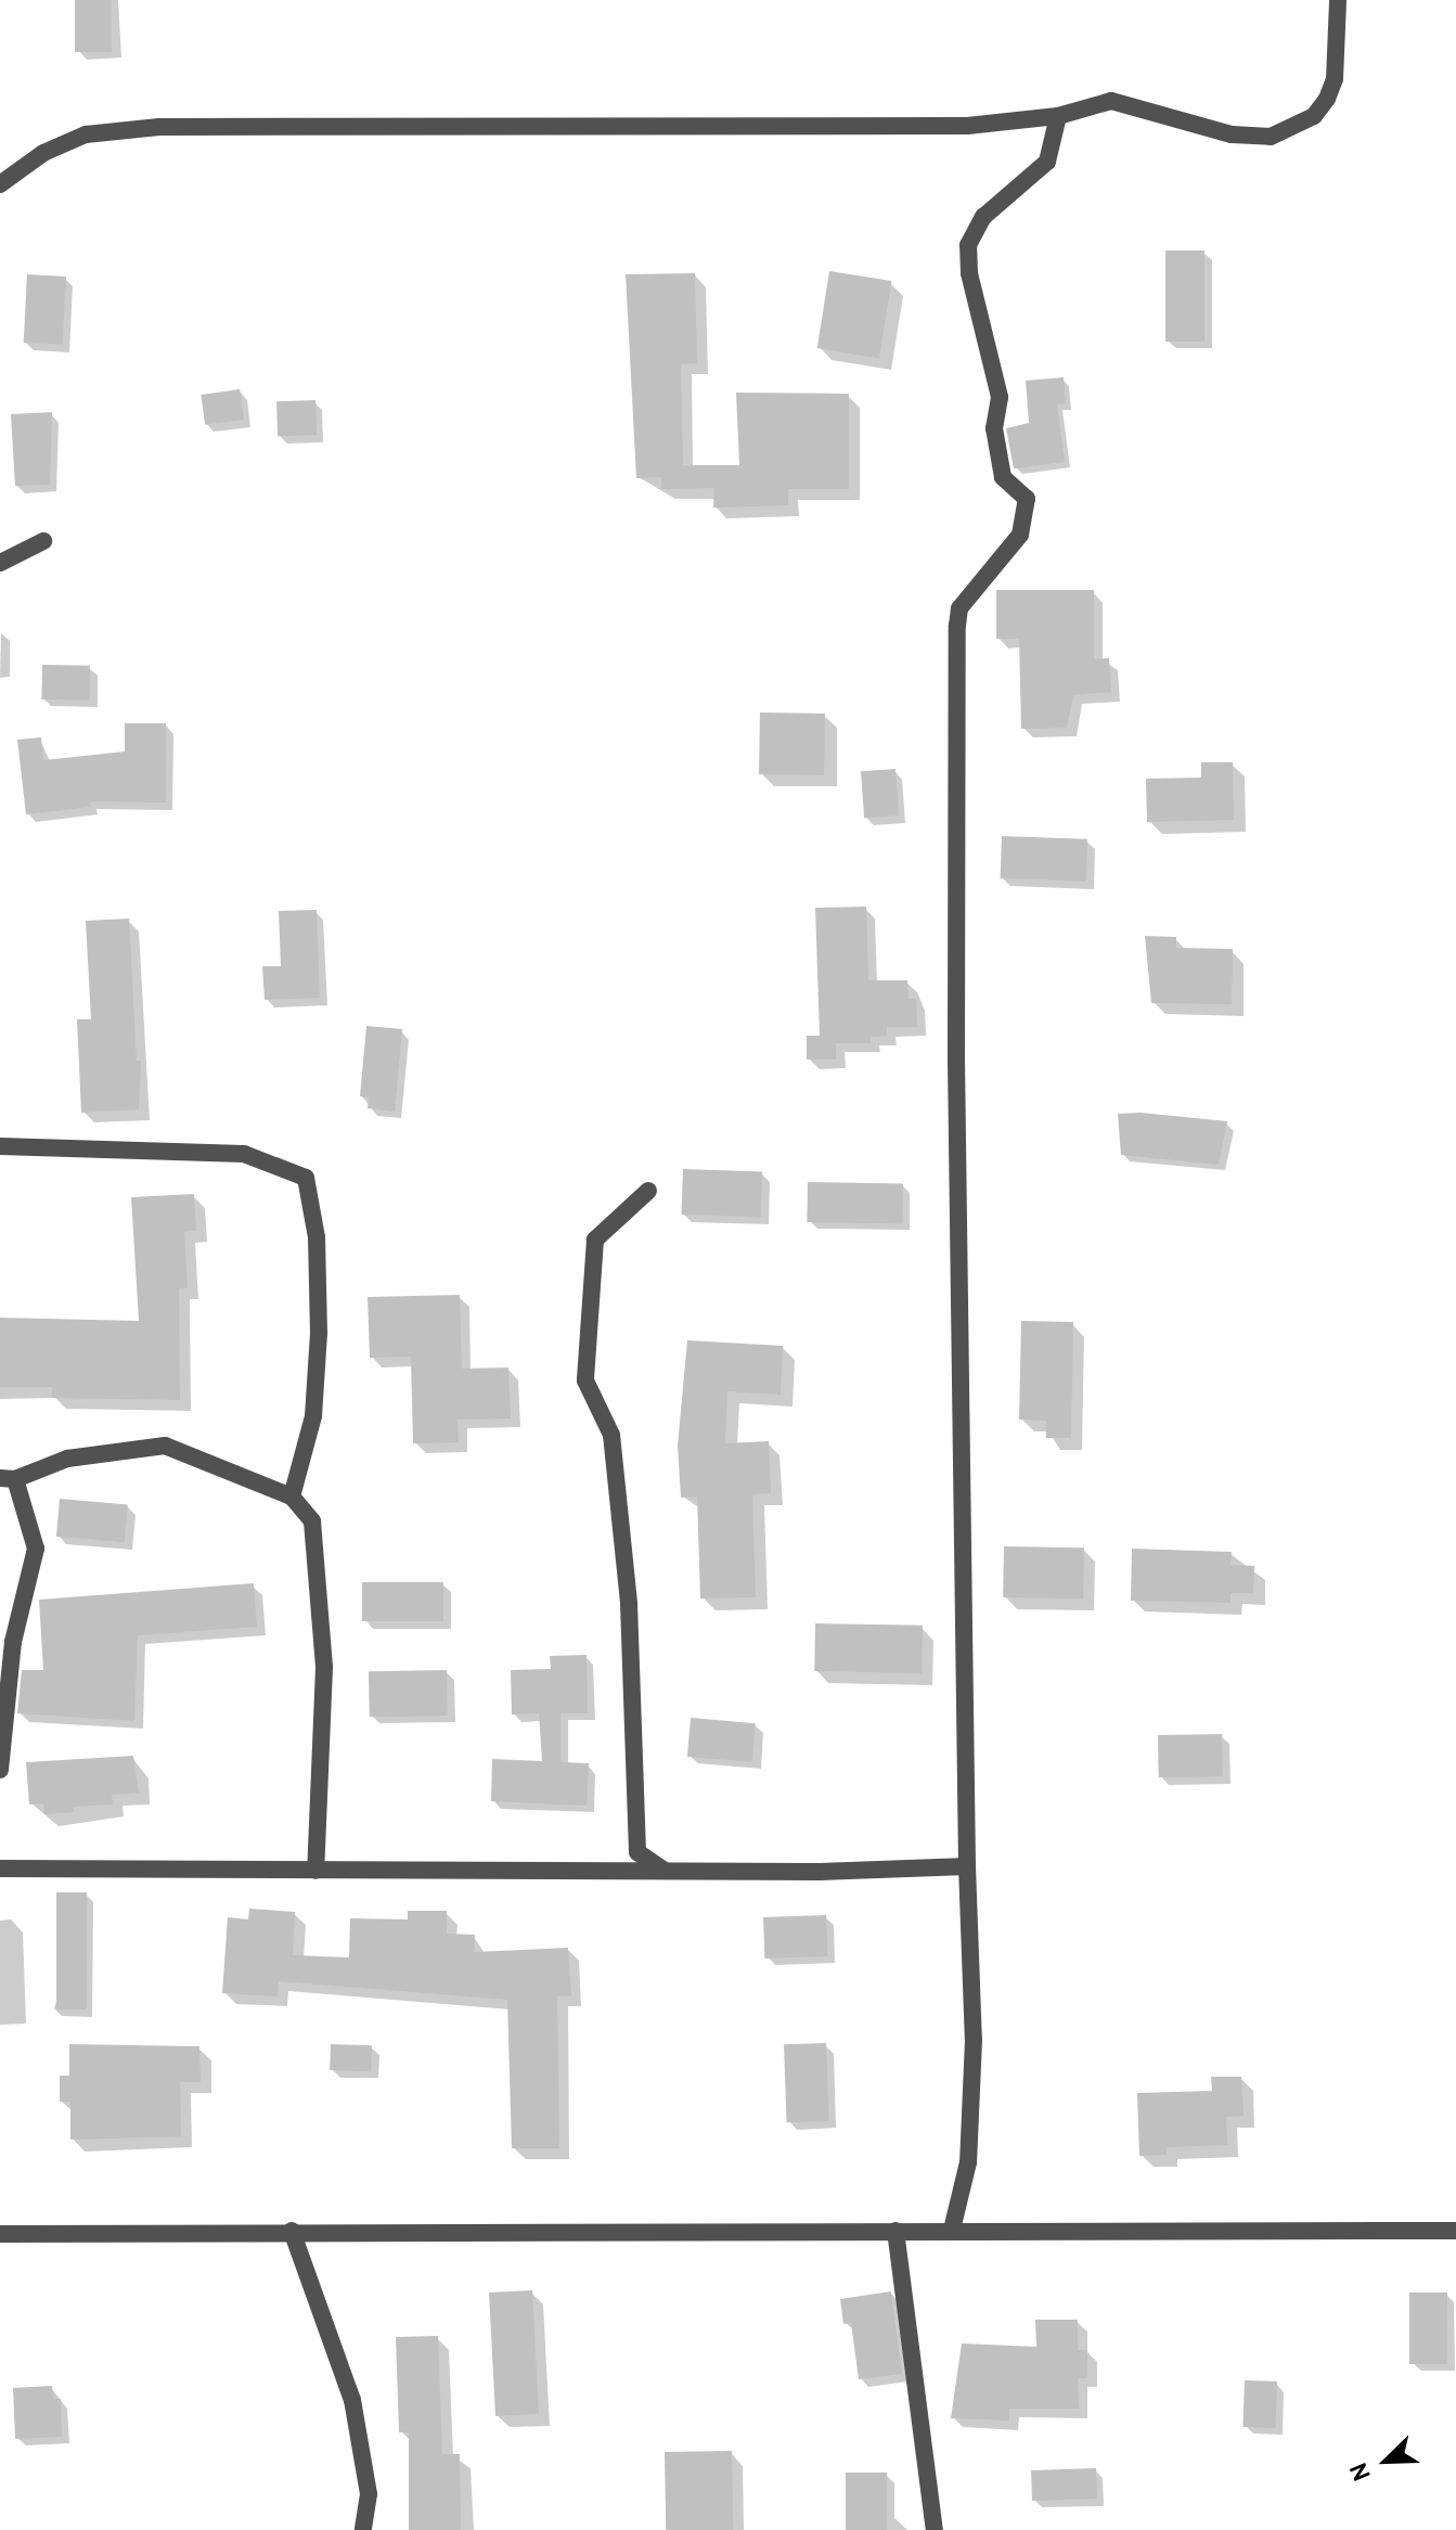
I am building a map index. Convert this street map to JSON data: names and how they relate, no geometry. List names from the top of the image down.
{
  "north": "bottom left"
}
